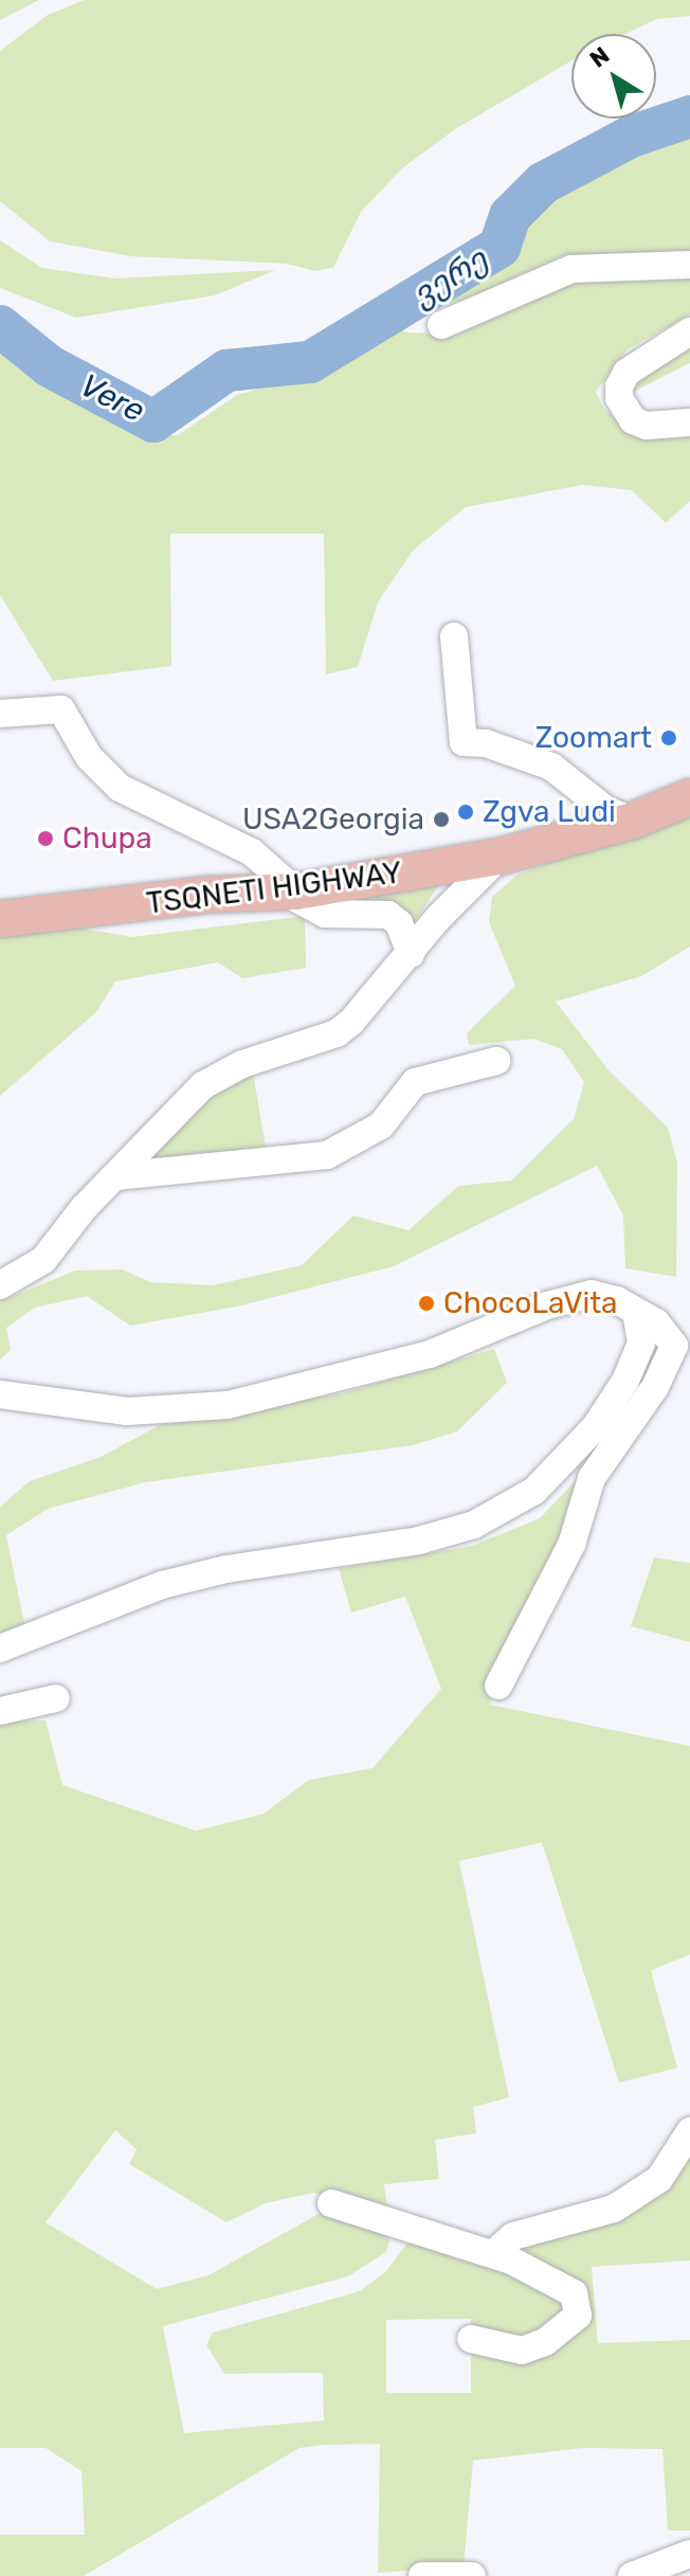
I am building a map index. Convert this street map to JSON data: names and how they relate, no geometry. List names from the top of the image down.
{
  "streets": {
    "main road": ["TSQNETI HIGHWAY"]
  },
  "water": ["ვერე", "Vere"],
  "places": [
    "Zoomart",
    "Zgva Ludi",
    "USA2Georgia",
    "Chupa",
    "ChocoLaVita"
  ],
  "north": "top left"
}
